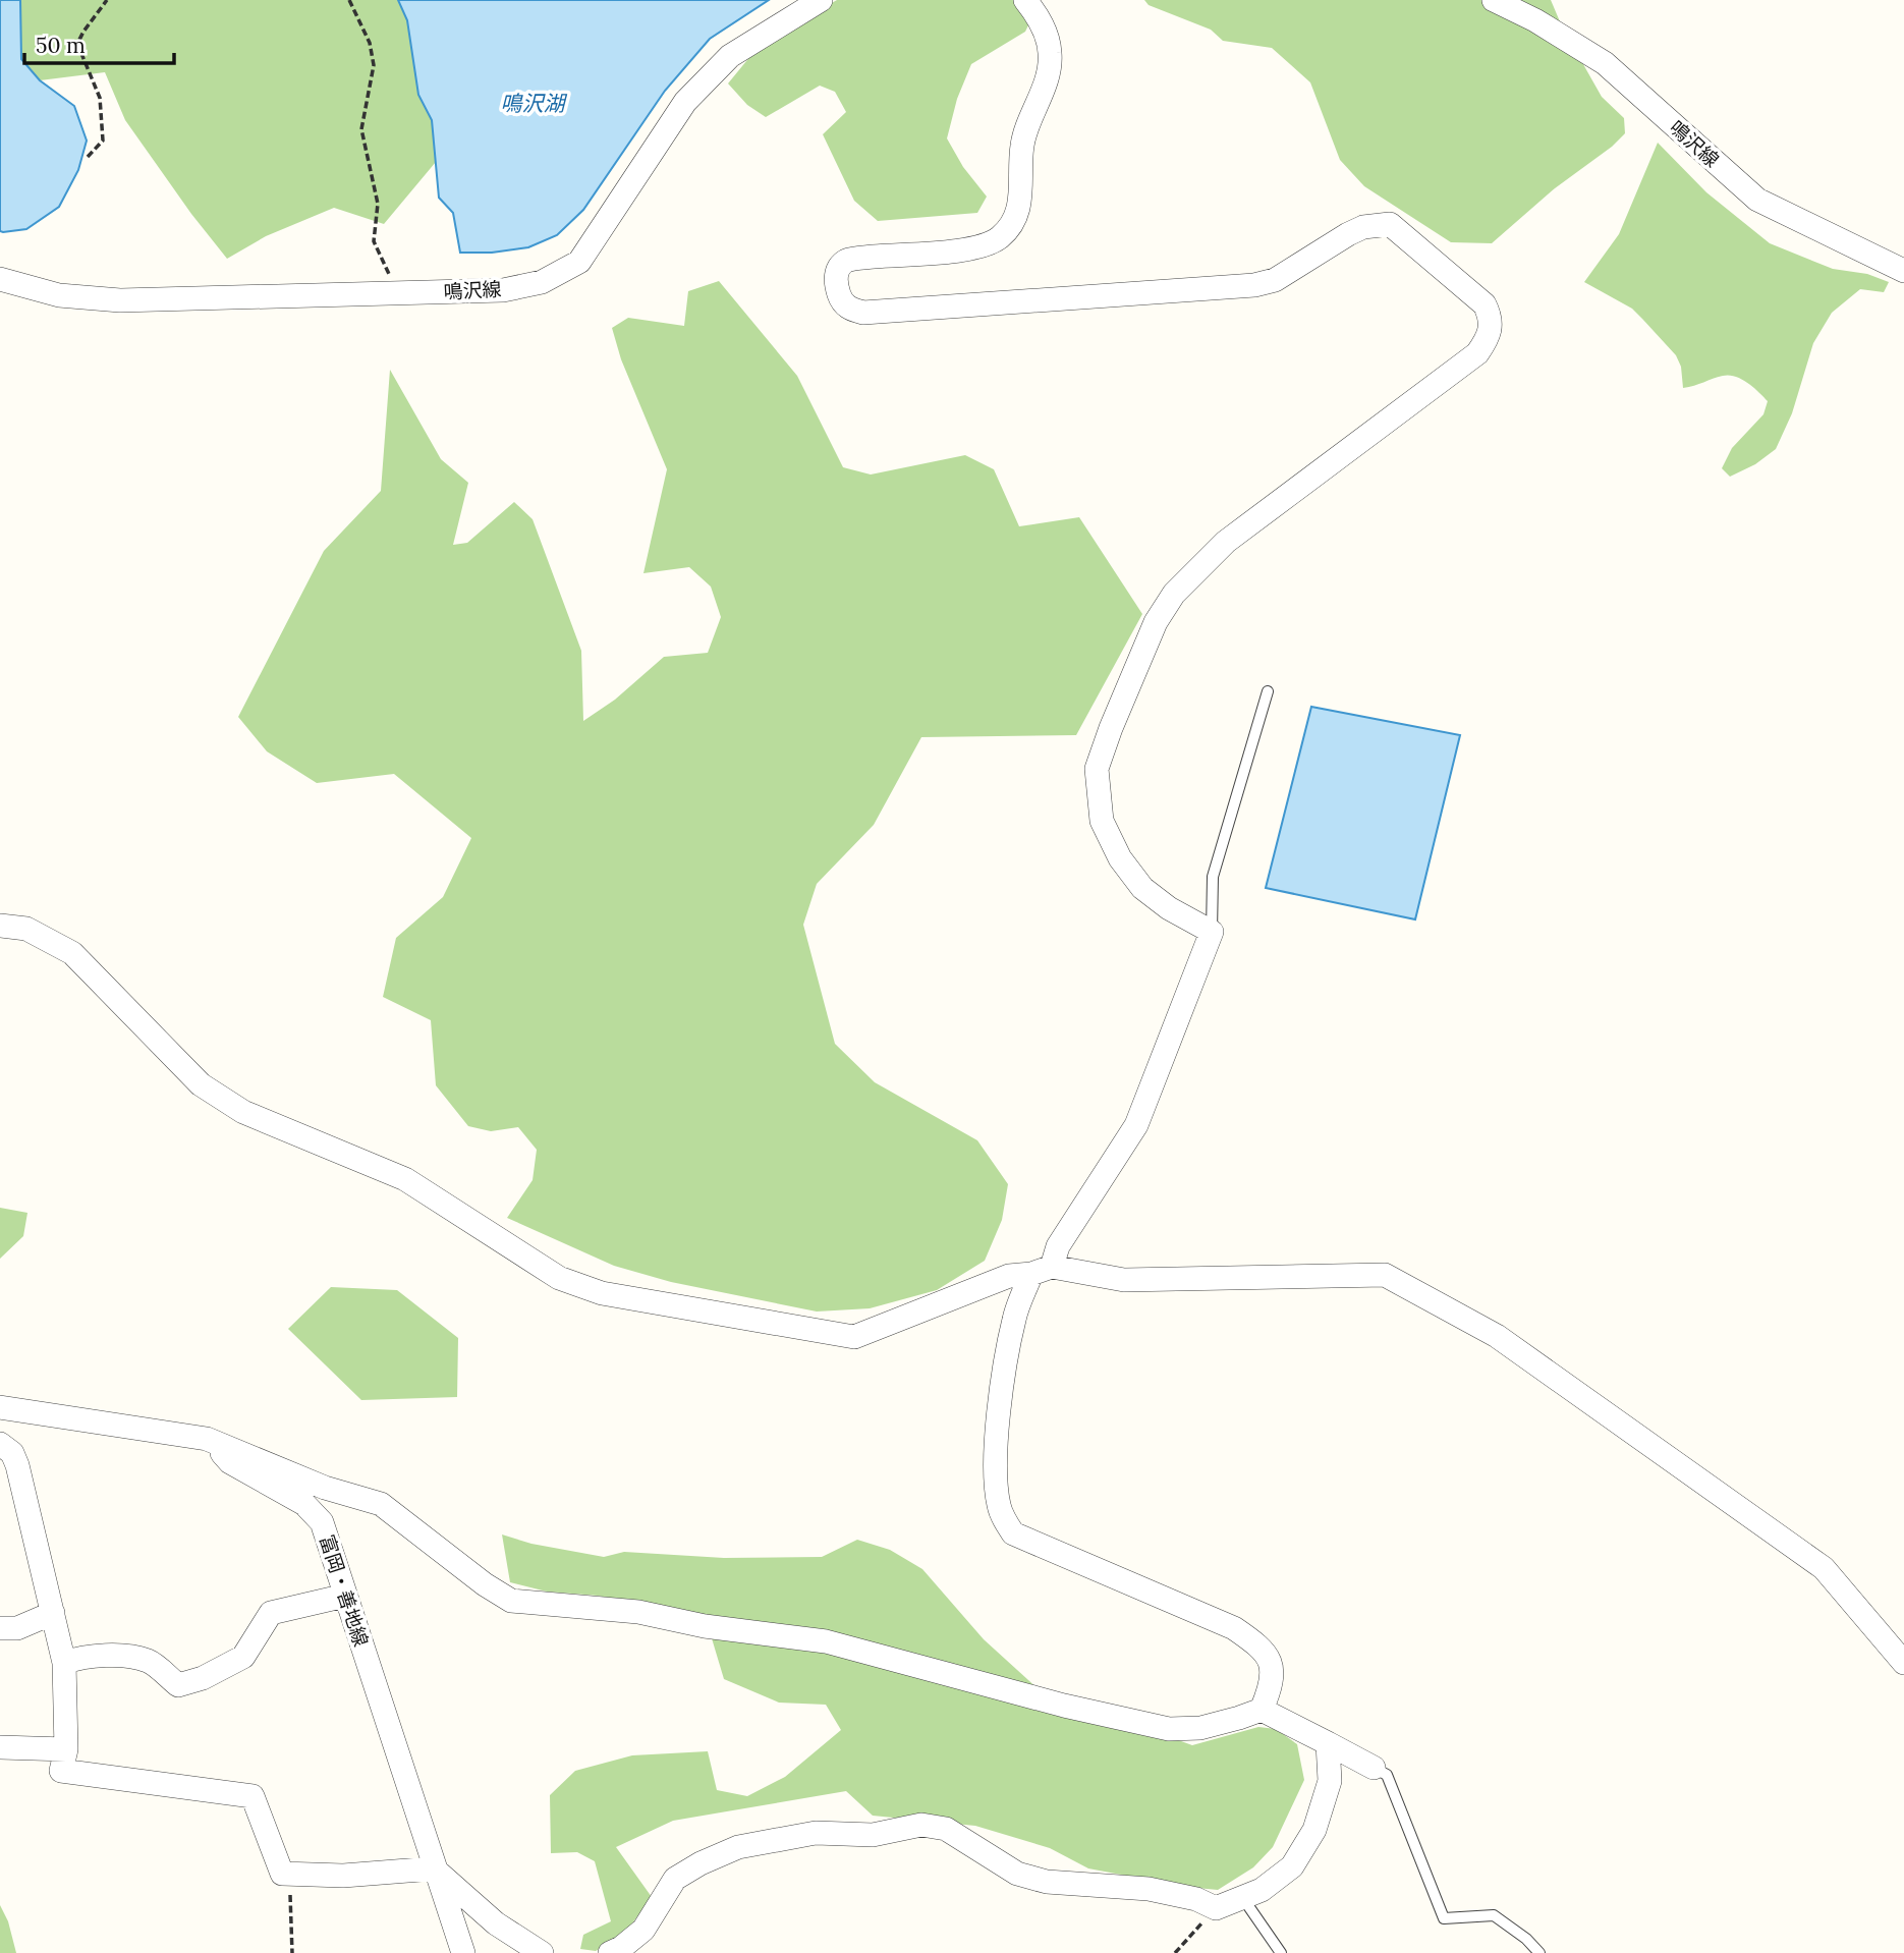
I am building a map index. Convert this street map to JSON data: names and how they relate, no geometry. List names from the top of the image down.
{
  "streets": {
    "street": ["鳴沢線", "富岡・善地線"]
  },
  "water": ["鳴沢湖"],
  "scale_bar": "50 m"
}
